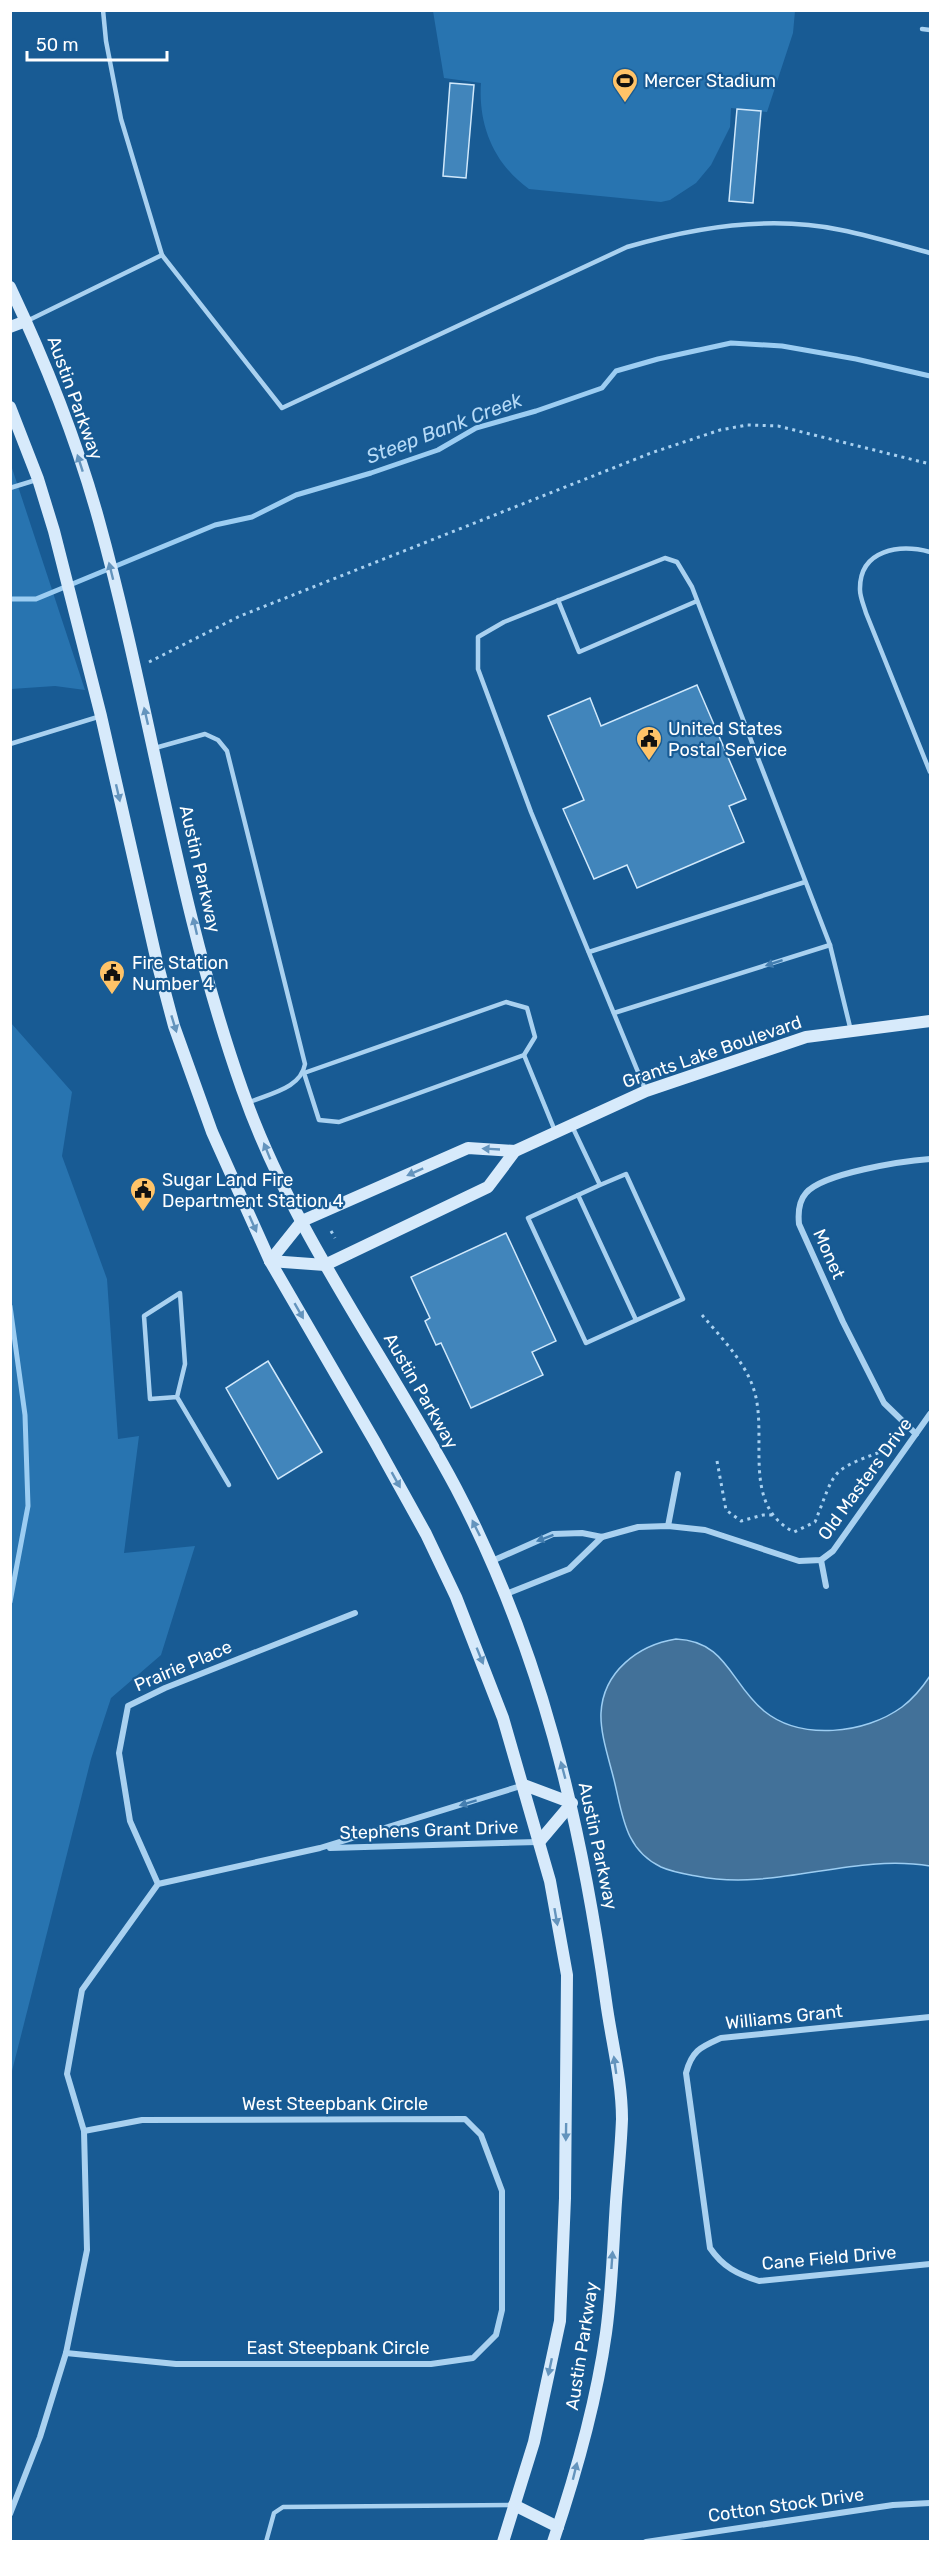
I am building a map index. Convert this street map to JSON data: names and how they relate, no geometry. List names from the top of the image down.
{
  "streets": {
    "main road": ["Austin Parkway", "Grants Lake Boulevard"],
    "street": [
      "Monet",
      "Old Masters Drive",
      "Prairie Place",
      "Stephens Grant Drive",
      "Williams Grant",
      "West Steepbank Circle",
      "Cane Field Drive",
      "East Steepbank Circle",
      "Cotton Stock Drive"
    ]
  },
  "crossings": [
    ["Austin Parkway", "Grants Lake Boulevard"],
    ["Austin Parkway", "Old Masters Drive"],
    ["Austin Parkway", "Stephens Grant Drive"],
    ["Monet", "Old Masters Drive"],
    ["Prairie Place", "Stephens Grant Drive"],
    ["Williams Grant", "Cane Field Drive"],
    ["West Steepbank Circle", "East Steepbank Circle"]
  ],
  "water": ["Steep Bank Creek"],
  "places": {
    "sports": ["Mercer Stadium"],
    "public building": ["United States Postal Service", "Fire Station Number 4", "Sugar Land Fire Department Station 4"]
  },
  "scale_bar": "50 m"
}
